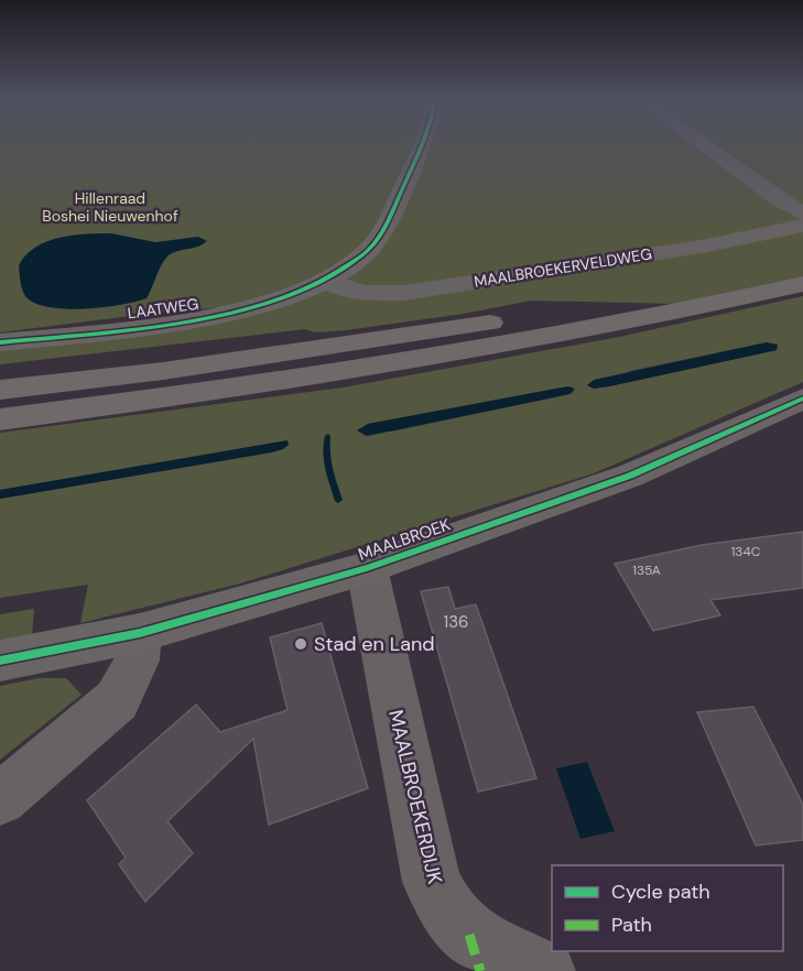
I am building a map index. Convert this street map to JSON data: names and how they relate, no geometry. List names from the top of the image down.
{
  "streets": {
    "street": [
      "MAALBROEKERVELDWEG",
      "LAATWEG",
      "MAALBROEK",
      "MAALBROEKERDIJK"
    ]
  },
  "crossings": [
    ["MAALBROEKERVELDWEG", "LAATWEG"],
    ["MAALBROEK", "MAALBROEKERDIJK"]
  ],
  "parks": ["Hillenraad Boshei Nieuwenhof"],
  "places": ["Stad en Land"],
  "house_numbers": ["134C", "135A", "136"],
  "legend": ["Cycle path", "Path"]
}
